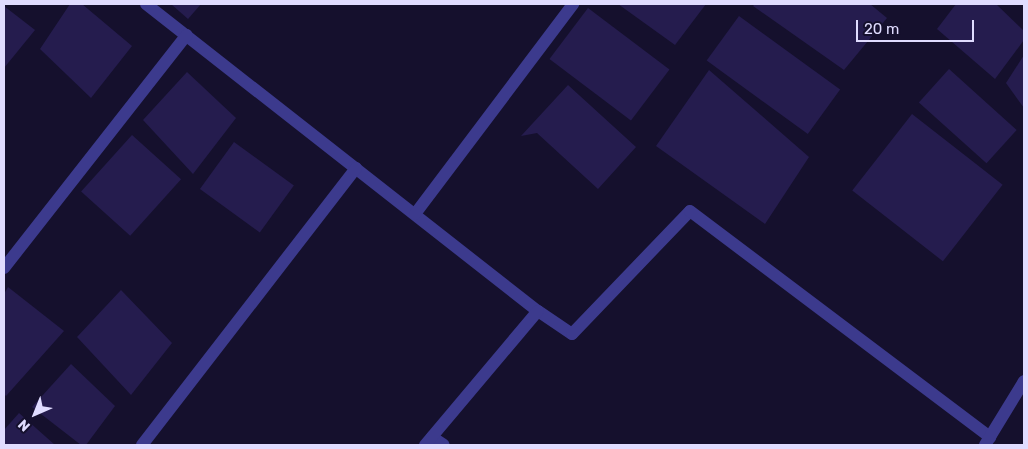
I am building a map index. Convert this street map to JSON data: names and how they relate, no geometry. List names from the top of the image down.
{
  "scale_bar": "20 m",
  "north": "bottom left"
}
